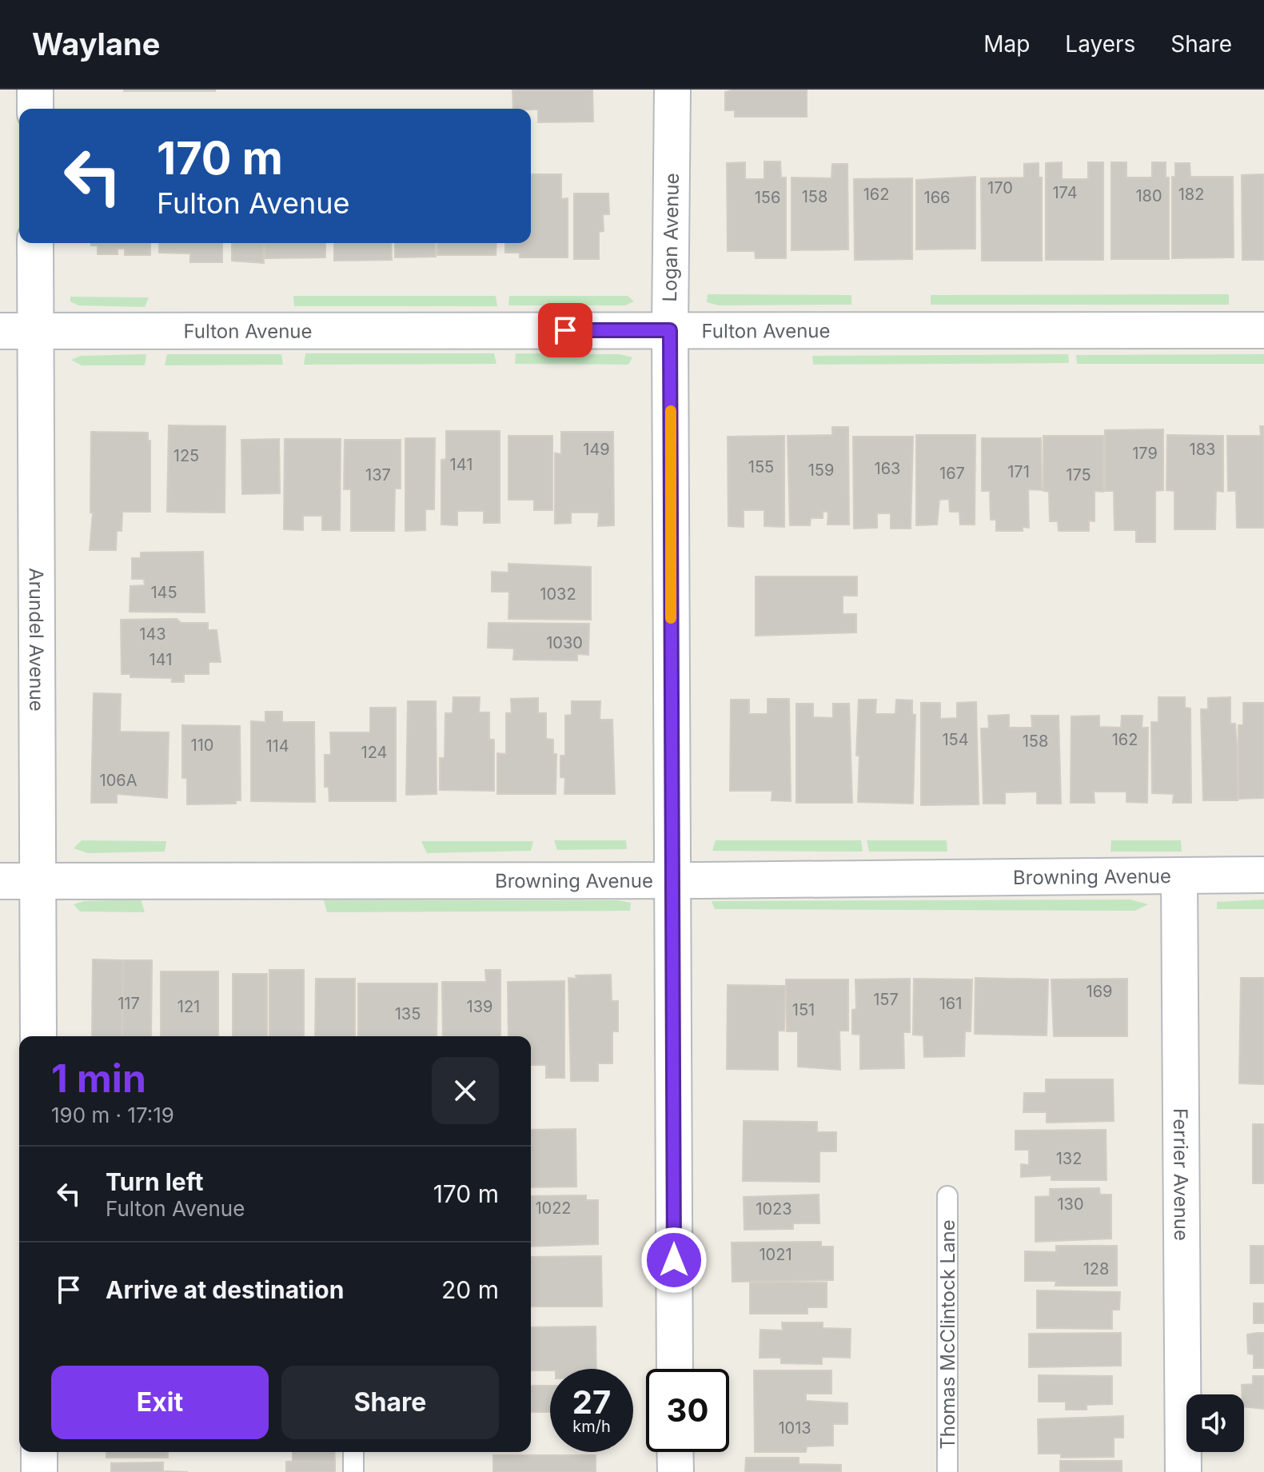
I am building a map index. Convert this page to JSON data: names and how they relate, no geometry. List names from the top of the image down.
{
  "streets": {
    "street": [
      "Logan Avenue",
      "Fulton Avenue",
      "Arundel Avenue",
      "Browning Avenue",
      "Ferrier Avenue"
    ],
    "lane": ["Thomas McClintock Lane"]
  },
  "crossings": [
    ["Logan Avenue", "Fulton Avenue"],
    ["Logan Avenue", "Browning Avenue"],
    ["Fulton Avenue", "Arundel Avenue"],
    ["Arundel Avenue", "Browning Avenue"],
    ["Browning Avenue", "Ferrier Avenue"]
  ],
  "house_numbers": [
    "170",
    "174",
    "162",
    "182",
    "180",
    "158",
    "156",
    "166",
    "149",
    "183",
    "179",
    "125",
    "141",
    "155",
    "163",
    "159",
    "171",
    "167",
    "137",
    "175",
    "145",
    "1032",
    "143",
    "1030",
    "141",
    "154",
    "162",
    "158",
    "110",
    "114",
    "124",
    "106A",
    "169",
    "157",
    "117",
    "161",
    "121",
    "139",
    "151",
    "135",
    "132",
    "130",
    "1022",
    "1023",
    "1021",
    "128",
    "1013"
  ],
  "page": {
    "header": "Waylane",
    "nav": ["Map", "Layers", "Share"],
    "turn": ["170 m", "Fulton Avenue"],
    "heading": ["1 min", "190 m · 17:19"],
    "list": [
      {
        "name": "Turn left",
        "note": "Fulton Avenue",
        "value": "170 m"
      },
      {
        "name": "Arrive at destination",
        "value": "20 m"
      }
    ],
    "buttons": ["Exit", "Share"],
    "speed": "27 km/h",
    "limit": "30"
  }
}
